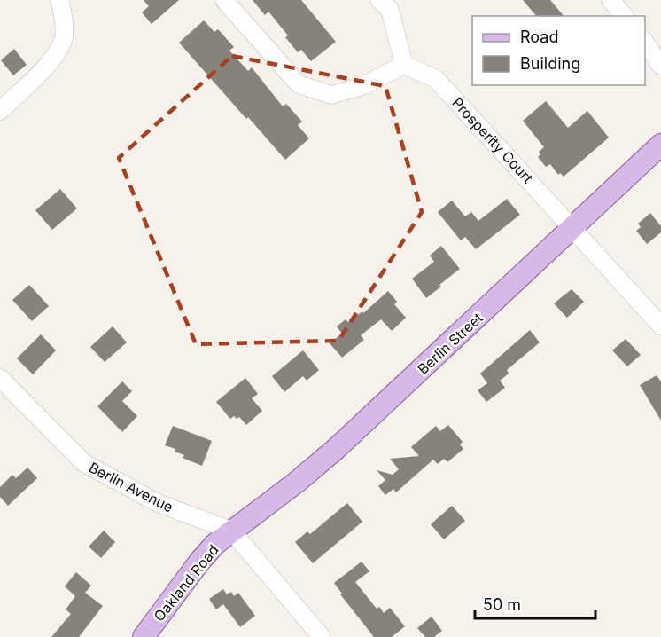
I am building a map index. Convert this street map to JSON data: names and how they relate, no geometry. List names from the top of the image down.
{
  "streets": {
    "main road": ["Berlin Street", "Oakland Road"],
    "street": ["Prosperity Court", "Berlin Avenue"]
  },
  "crossings": [
    ["Prosperity Court", "Berlin Street"],
    ["Berlin Street", "Berlin Avenue"],
    ["Berlin Street", "Oakland Road"],
    ["Berlin Avenue", "Oakland Road"]
  ],
  "legend": ["Road", "Building"],
  "scale_bar": "50 m"
}
